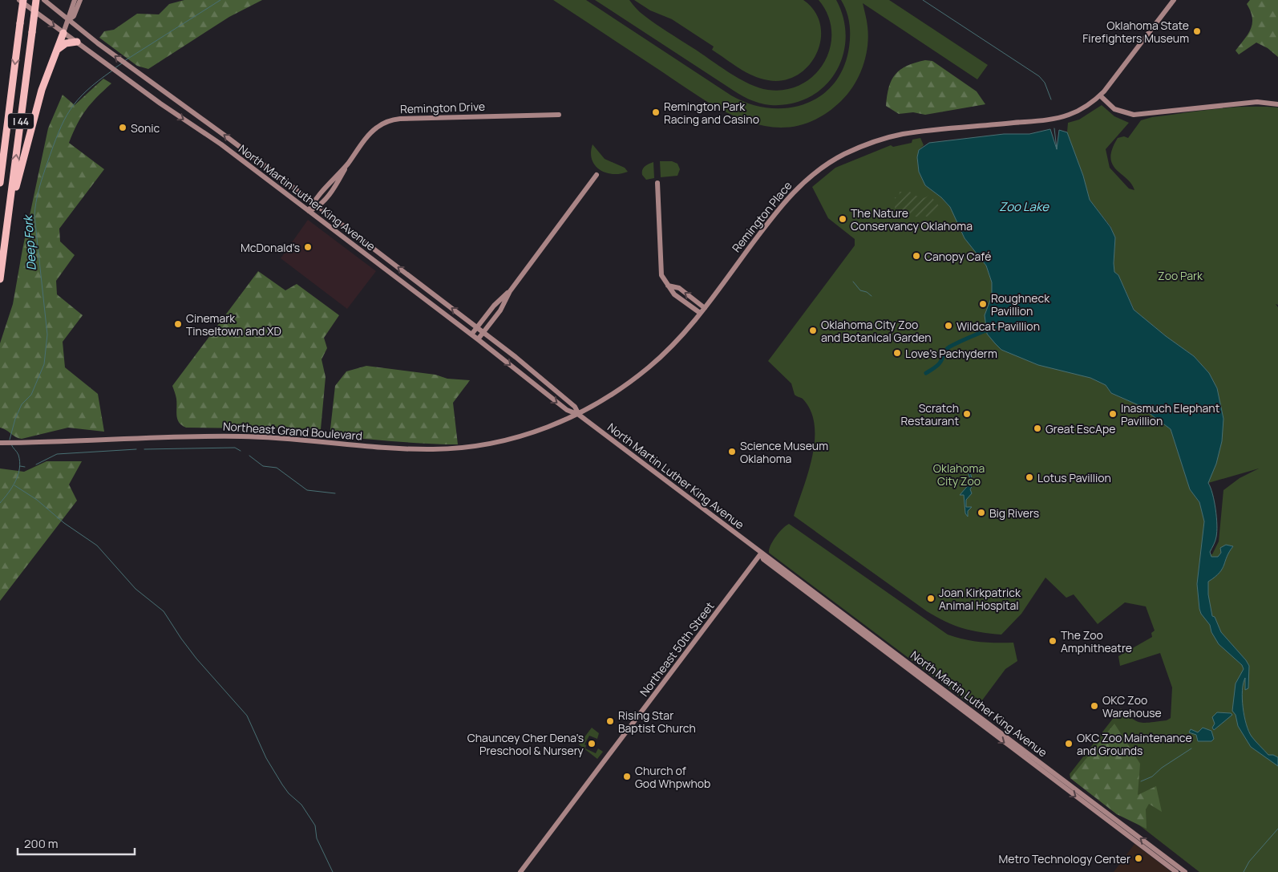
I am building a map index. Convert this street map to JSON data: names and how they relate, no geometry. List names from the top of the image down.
{
  "streets": {
    "highway": ["I 44"],
    "main road": [
      "Remington Drive",
      "North Martin Luther King Avenue",
      "Remington Place",
      "Northeast Grand Boulevard",
      "Northeast 50th Street"
    ]
  },
  "crossings": [
    ["Remington Drive", "North Martin Luther King Avenue"],
    ["North Martin Luther King Avenue", "Remington Place"],
    ["North Martin Luther King Avenue", "Northeast Grand Boulevard"],
    ["North Martin Luther King Avenue", "Northeast 50th Street"],
    ["Remington Place", "Northeast Grand Boulevard"]
  ],
  "water": ["Zoo Lake", "Deep Fork"],
  "parks": ["Zoo Park", "Oklahoma City Zoo"],
  "places": [
    "Oklahoma State Firefighters Museum",
    "Remington Park Racing and Casino",
    "Sonic",
    "The Nature Conservancy Oklahoma",
    "McDonald's",
    "Canopy Café",
    "Roughneck Pavillion",
    "Cinemark Tinseltown and XD",
    "Wildcat Pavillion",
    "Oklahoma City Zoo and Botanical Garden",
    "Love's Pachyderm",
    "Scratch Restaurant",
    "Inasmuch Elephant Pavillion",
    "Great EscApe",
    "Science Museum Oklahoma",
    "Lotus Pavillion",
    "Big Rivers",
    "Joan Kirkpatrick Animal Hospital",
    "The Zoo Amphitheatre",
    "OKC Zoo Warehouse",
    "Rising Star Baptist Church",
    "Chauncey Cher Dena's Preschool & Nursery",
    "OKC Zoo Maintenance and Grounds",
    "Church of God Whpwhob",
    "Metro Technology Center"
  ],
  "scale_bar": "200 m"
}
